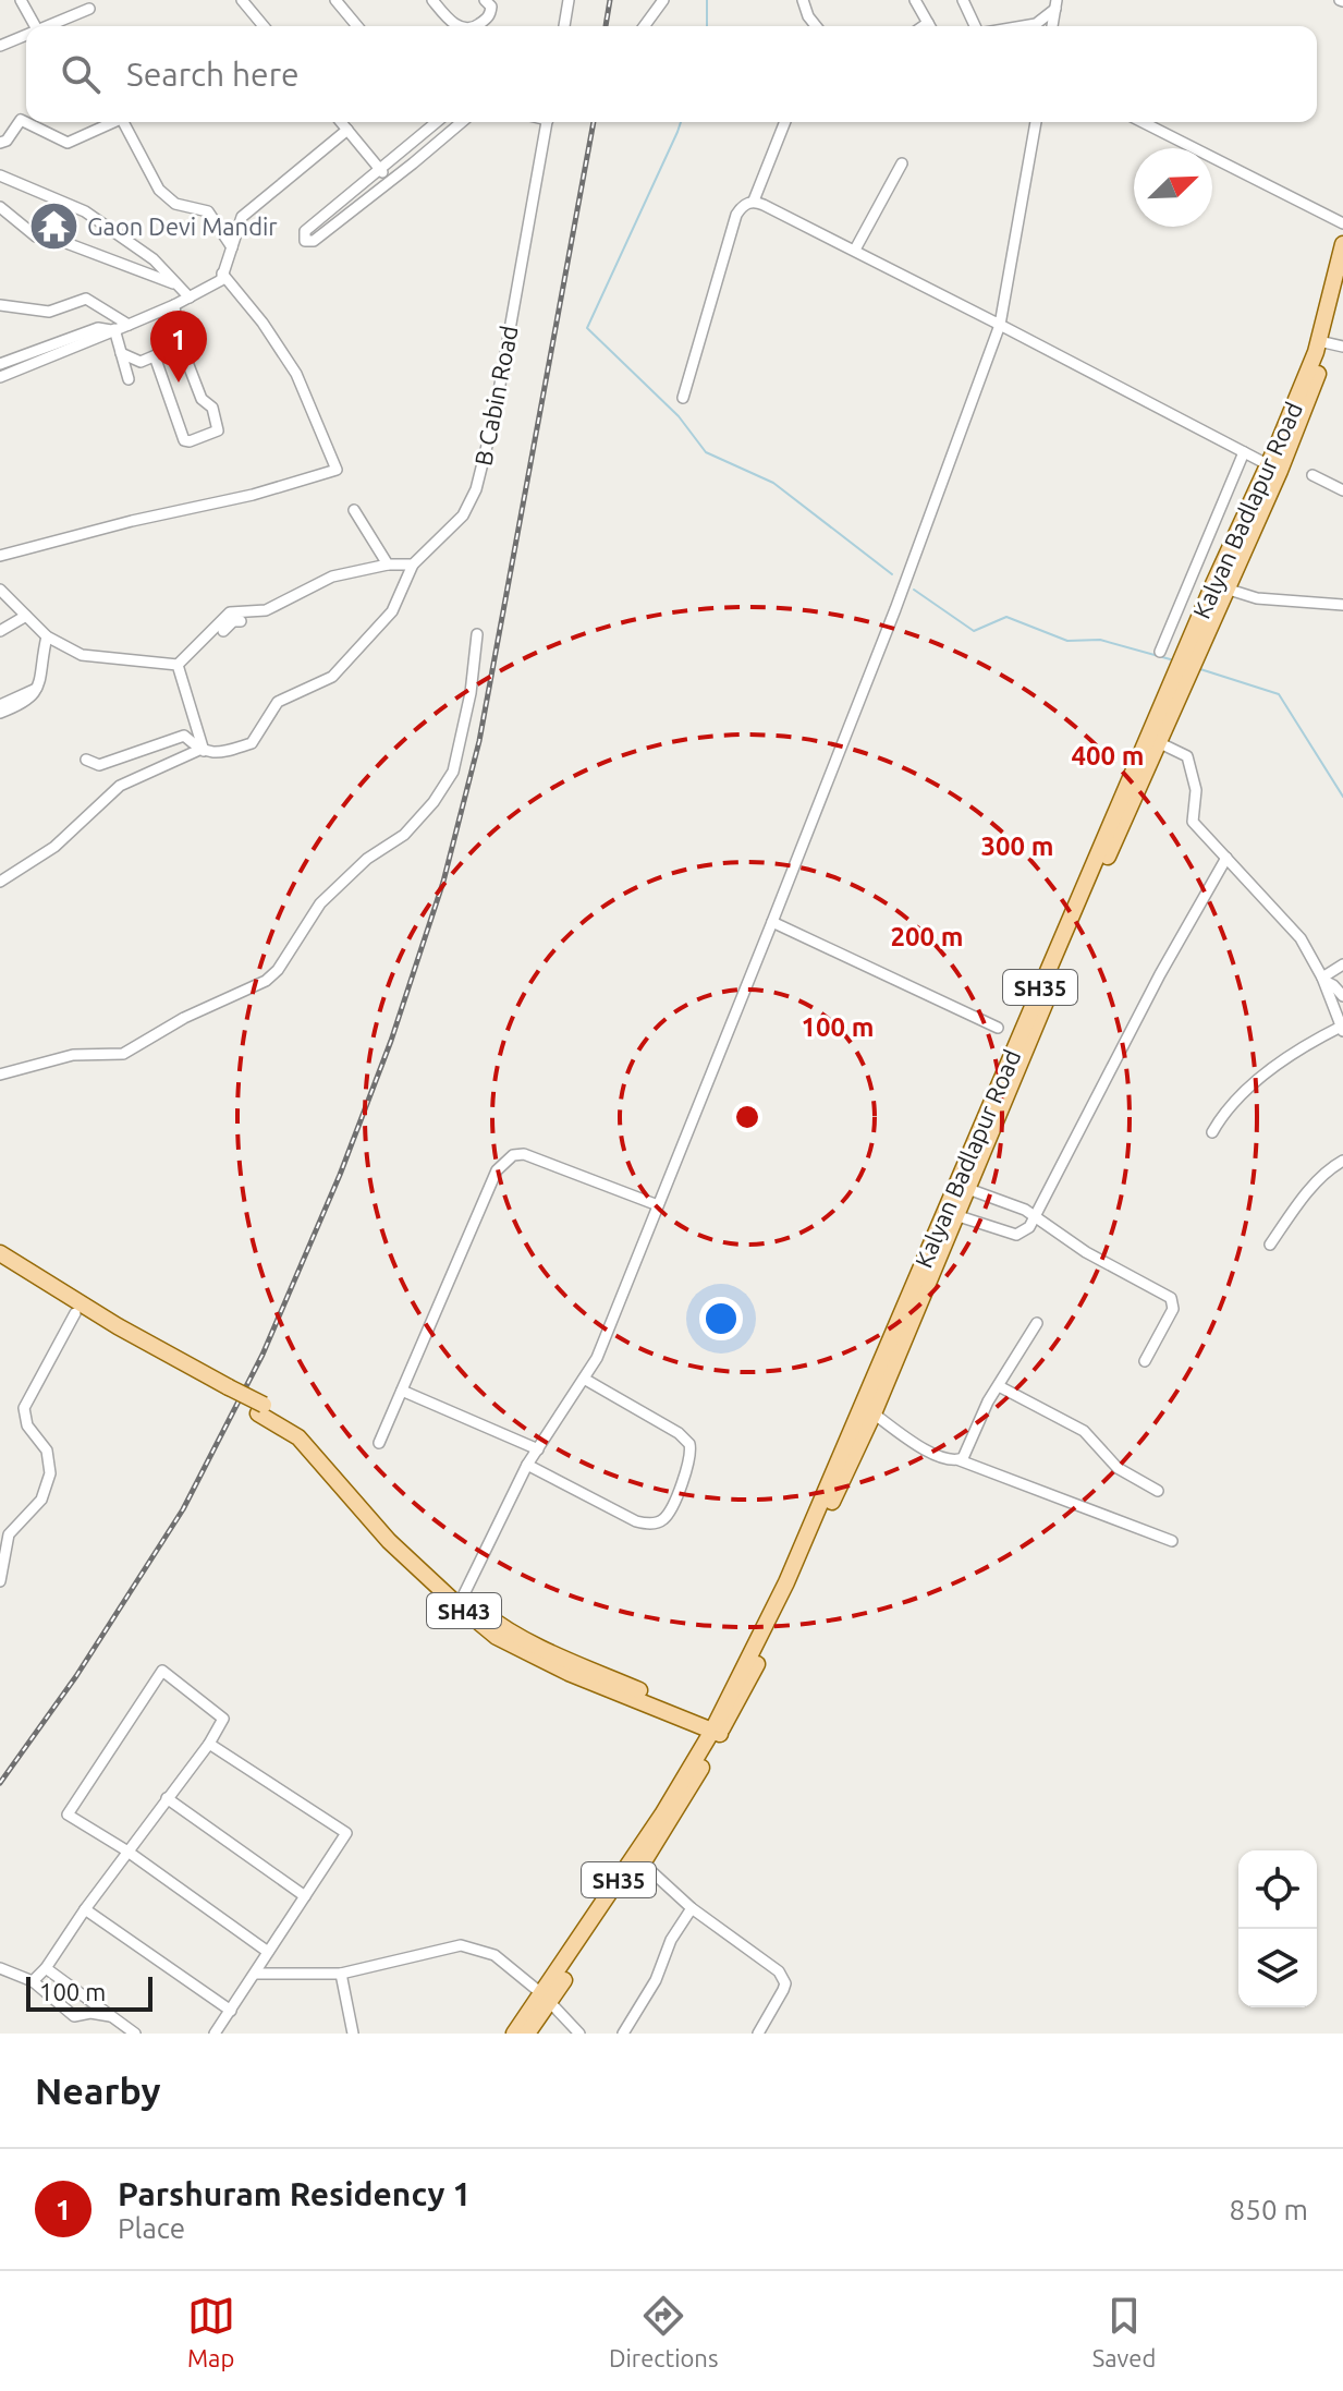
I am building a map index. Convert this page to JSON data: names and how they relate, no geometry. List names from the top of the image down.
{
  "streets": {
    "main road": ["Kalyan Badlapur Road", "SH35", "SH43"],
    "street": ["B Cabin Road"]
  },
  "crossings": [
    ["Kalyan Badlapur Road", "SH43"]
  ],
  "places": {
    "temple": ["Gaon Devi Mandir"]
  },
  "scale_bar": "100 m",
  "north": "top right",
  "page": {
    "search": "Search here",
    "pins": "1",
    "scale": "100 m",
    "heading": "Nearby",
    "list": [
      {
        "mark": "1",
        "name": "Parshuram Residency 1",
        "note": "Place",
        "value": "850 m"
      }
    ],
    "nav": ["Map", "Directions", "Saved"]
  },
  "rings": [
    "400 m",
    "300 m",
    "200 m",
    "100 m"
  ]
}
